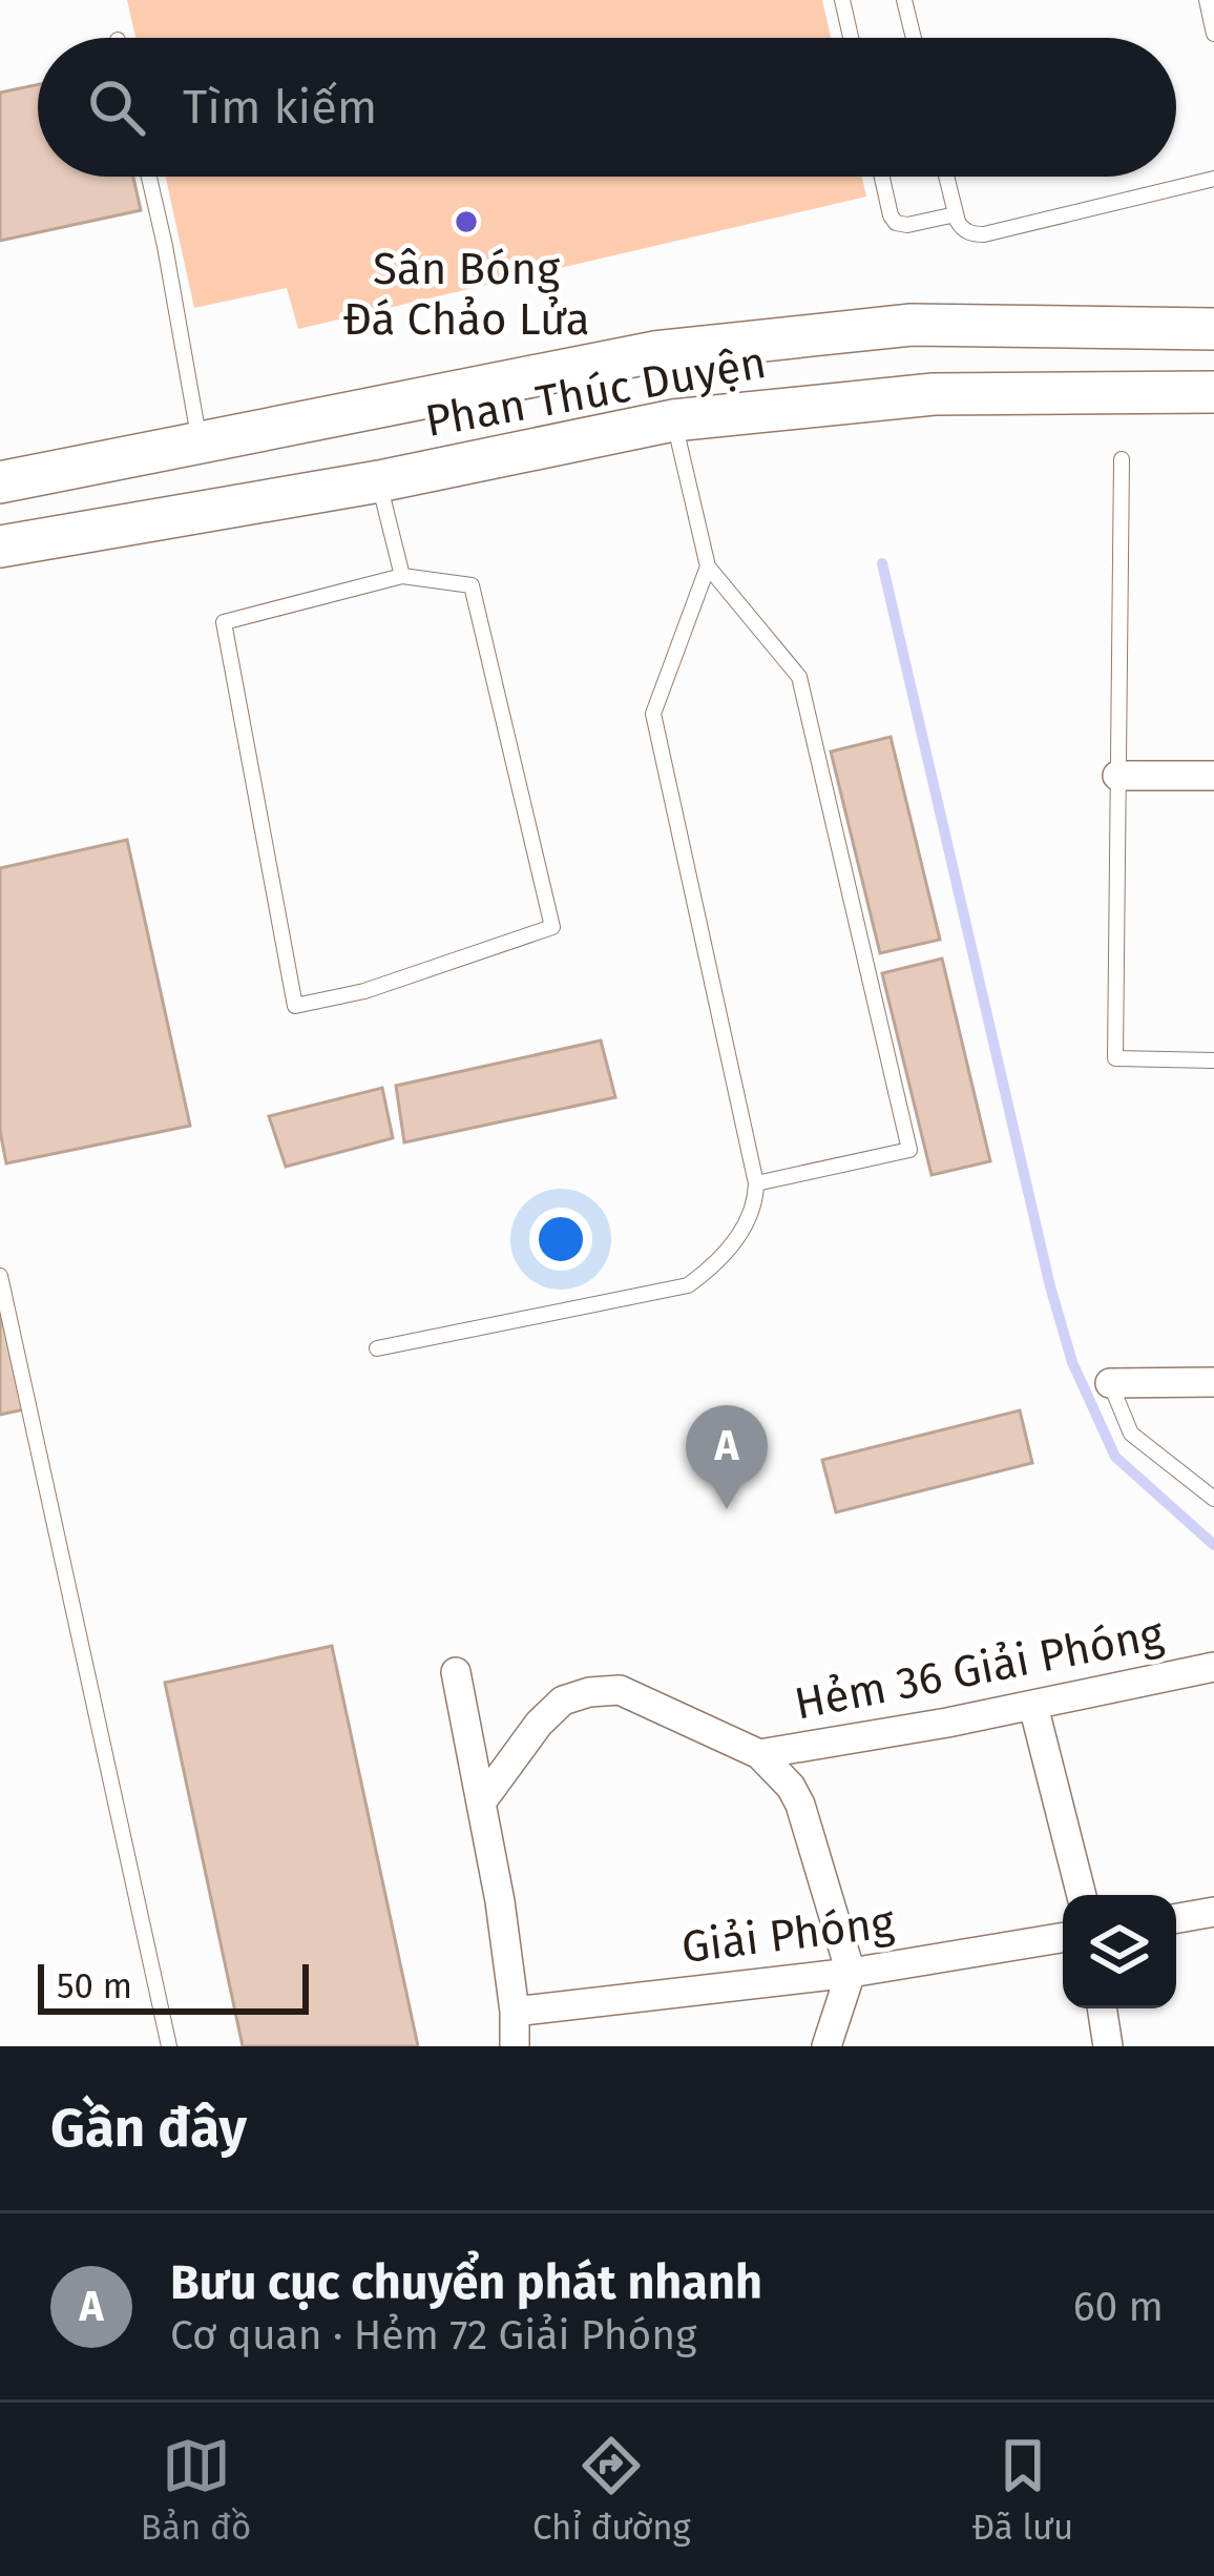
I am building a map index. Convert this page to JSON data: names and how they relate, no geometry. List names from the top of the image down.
{
  "streets": {
    "main road": ["Phan Thúc Duyện"],
    "street": ["Hẻm 36 Giải Phóng", "Giải Phóng"]
  },
  "places": ["Sân Bóng Đá Chảo Lửa"],
  "scale_bar": "50 m",
  "page": {
    "search": "Tìm kiếm",
    "pins": "A",
    "scale": "50 m",
    "heading": "Gần đây",
    "list": [
      {
        "mark": "A",
        "name": "Bưu cục chuyển phát nhanh",
        "note": "Cơ quan · Hẻm 72 Giải Phóng",
        "value": "60 m"
      }
    ],
    "nav": ["Bản đồ", "Chỉ đường", "Đã lưu"]
  }
}
